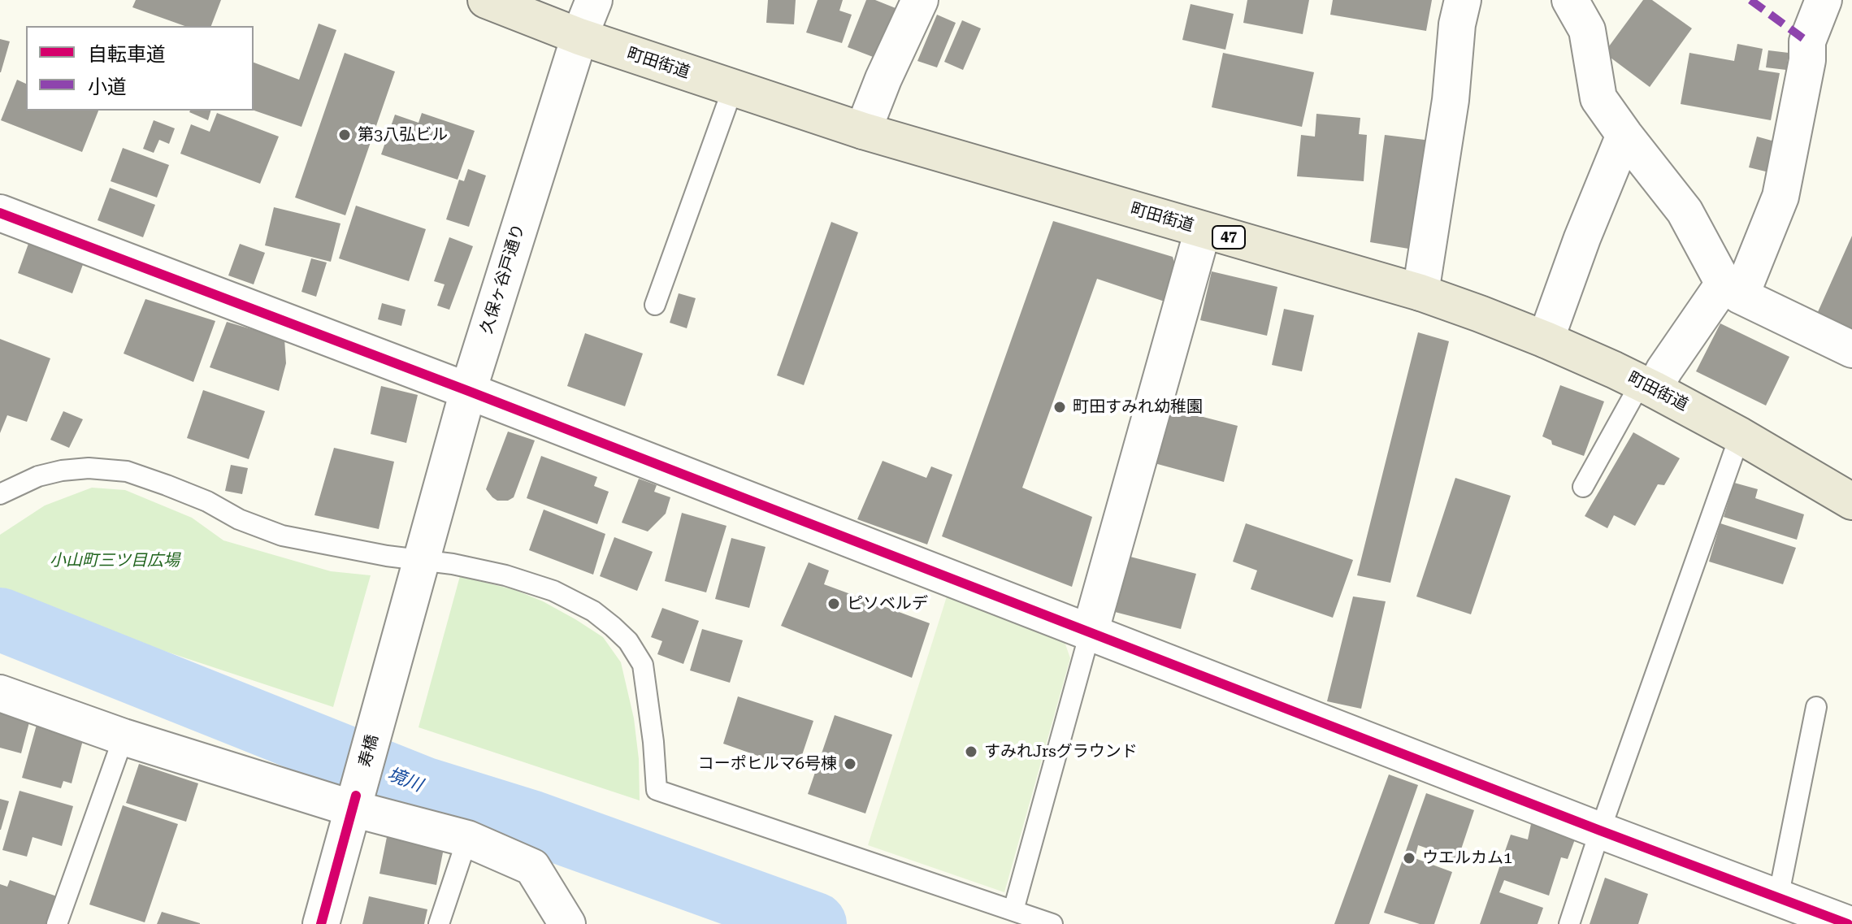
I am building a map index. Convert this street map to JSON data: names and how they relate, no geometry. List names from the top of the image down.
{
  "streets": {
    "main road": ["町田街道", "47"],
    "street": ["久保ヶ谷戸通り", "寿橋"]
  },
  "crossings": [
    ["町田街道", "久保ヶ谷戸通り"],
    ["久保ヶ谷戸通り", "寿橋"]
  ],
  "water": ["境川"],
  "parks": ["小山町三ツ目広場"],
  "places": [
    "第3八弘ビル",
    "町田すみれ幼稚園",
    "ピソベルデ",
    "すみれJrsグラウンド",
    "コーポヒルマ6号棟",
    "ウエルカム1"
  ],
  "legend": ["自転車道", "小道"]
}
